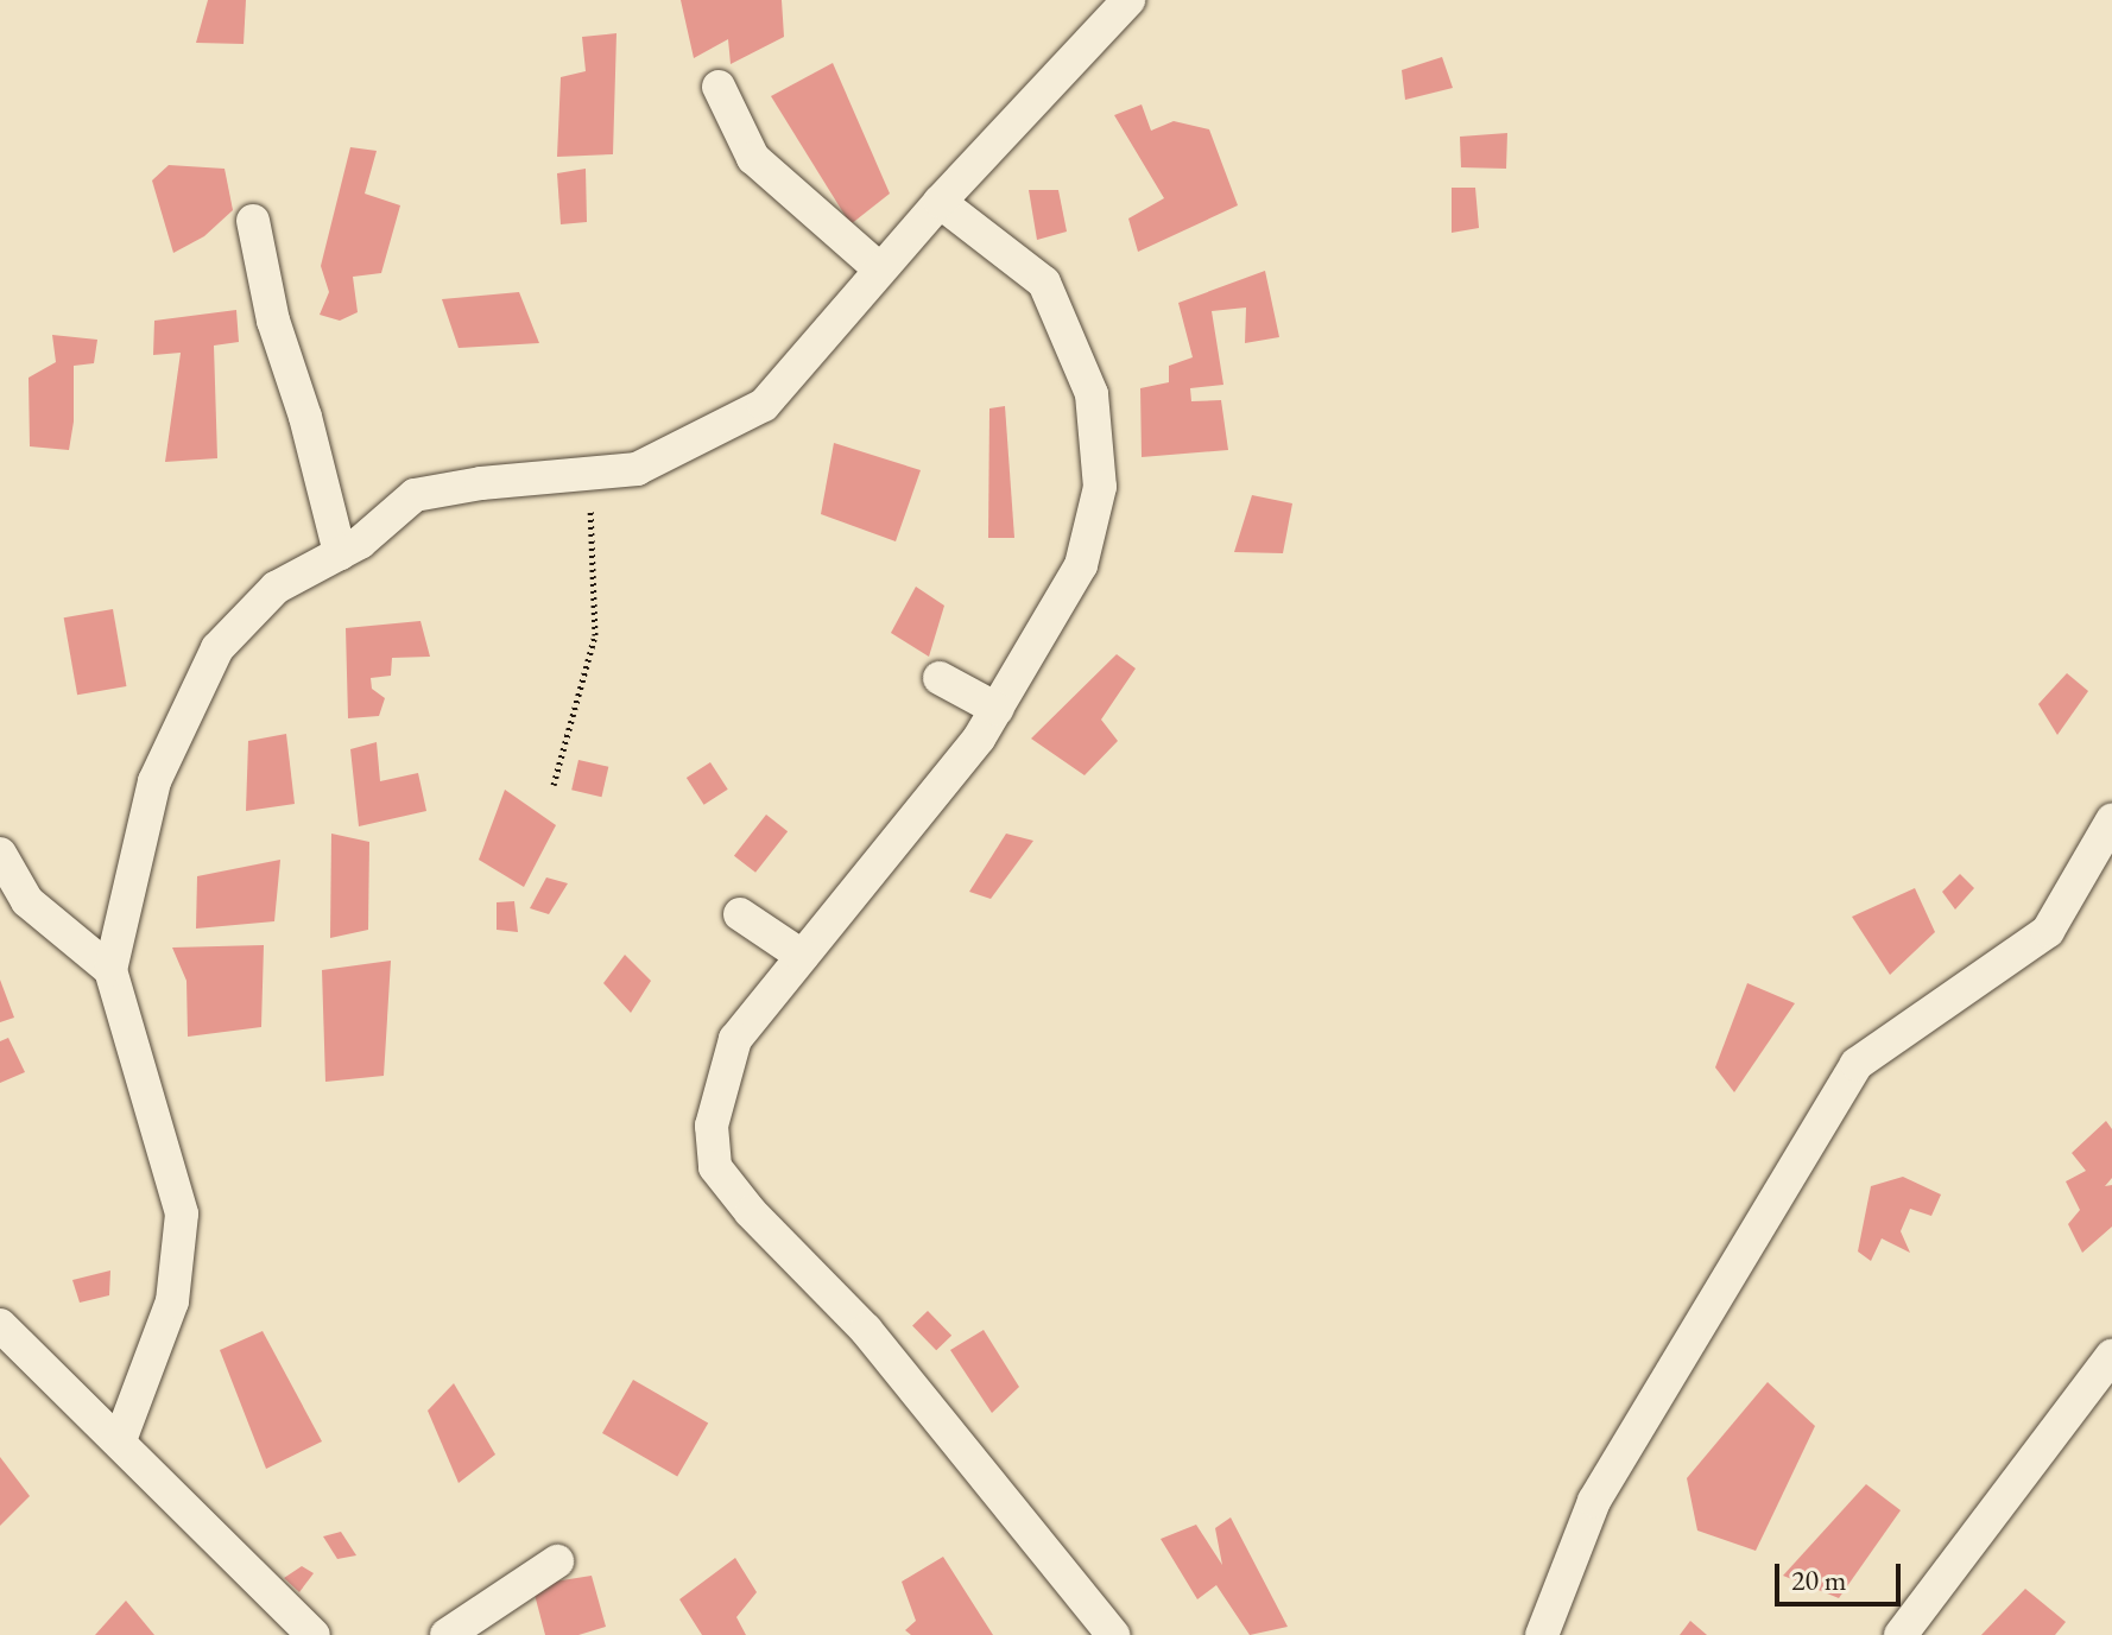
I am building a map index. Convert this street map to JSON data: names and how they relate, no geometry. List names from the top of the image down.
{
  "scale_bar": "20 m"
}
